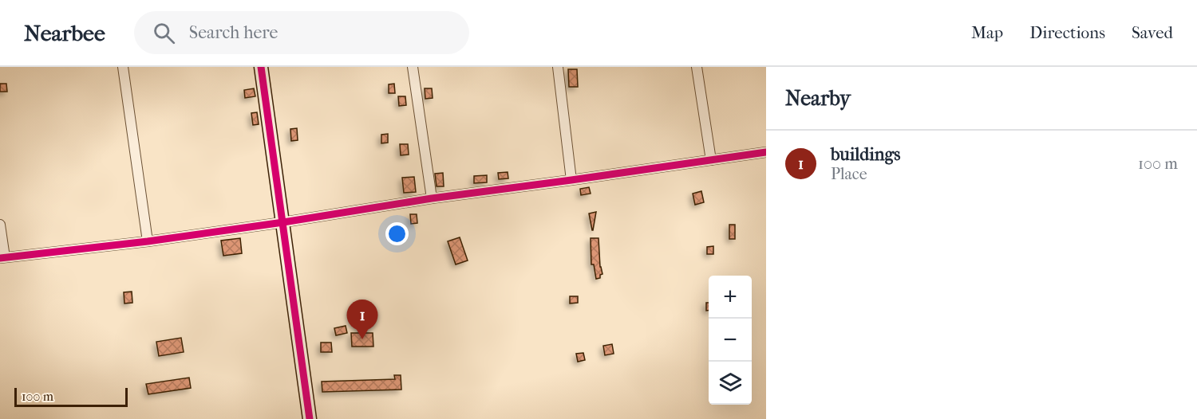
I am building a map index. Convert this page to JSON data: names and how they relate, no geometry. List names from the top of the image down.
{
  "scale_bar": "100 m",
  "page": {
    "header": "Nearbee",
    "search": "Search here",
    "nav": ["Map", "Directions", "Saved"],
    "heading": "Nearby",
    "list": [
      {
        "mark": "1",
        "name": "buildings",
        "note": "Place",
        "value": "100 m"
      }
    ],
    "map_buttons": ["+", "−"],
    "pins": "1",
    "scale": "100 m"
  }
}
